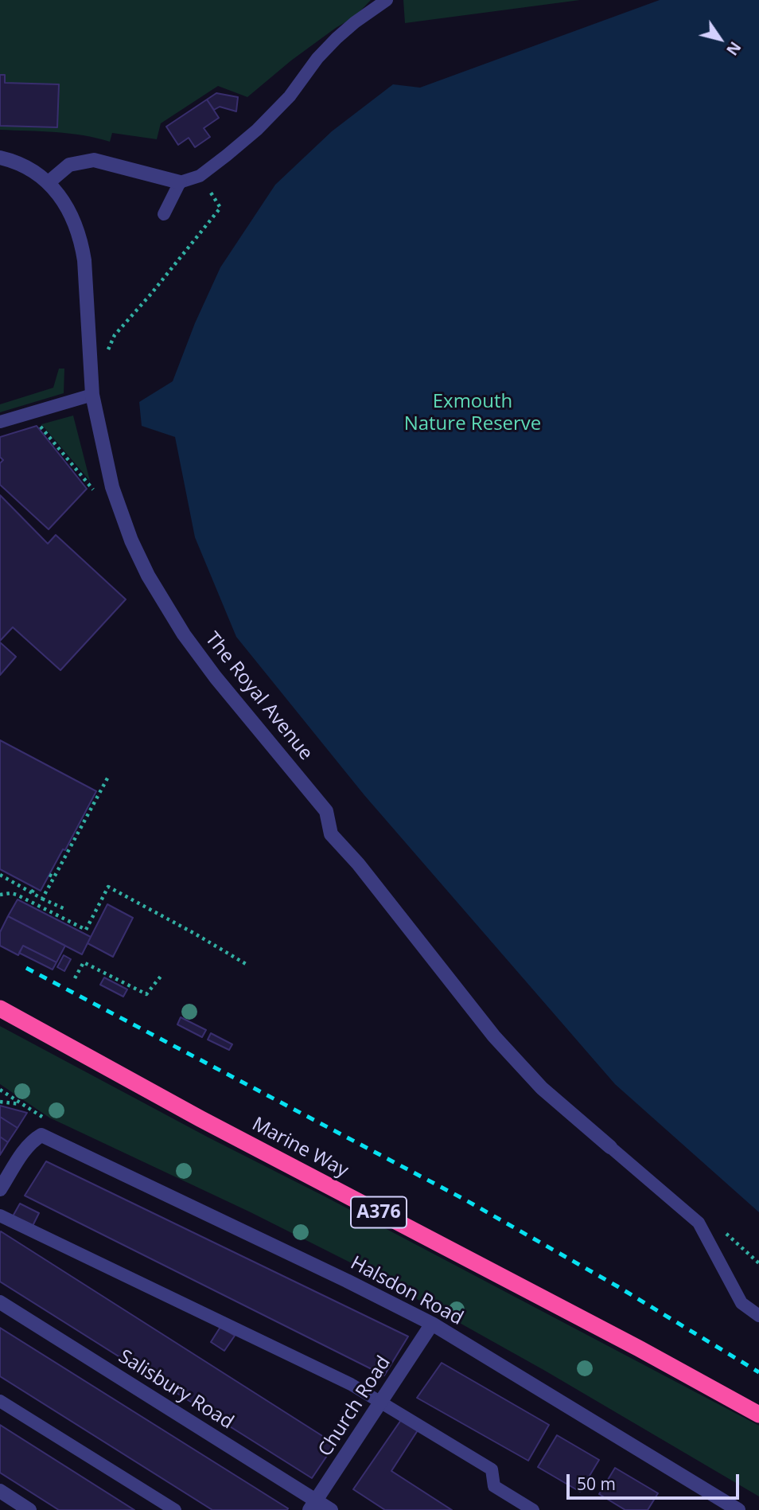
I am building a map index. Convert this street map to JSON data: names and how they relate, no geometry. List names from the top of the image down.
{
  "streets": {
    "highway": ["Marine Way", "A376"],
    "street": [
      "The Royal Avenue",
      "Halsdon Road",
      "Salisbury Road",
      "Church Road"
    ]
  },
  "crossings": [
    ["Halsdon Road", "Church Road"],
    ["Salisbury Road", "Church Road"]
  ],
  "parks": ["Exmouth Nature Reserve"],
  "scale_bar": "50 m",
  "north": "bottom right"
}
